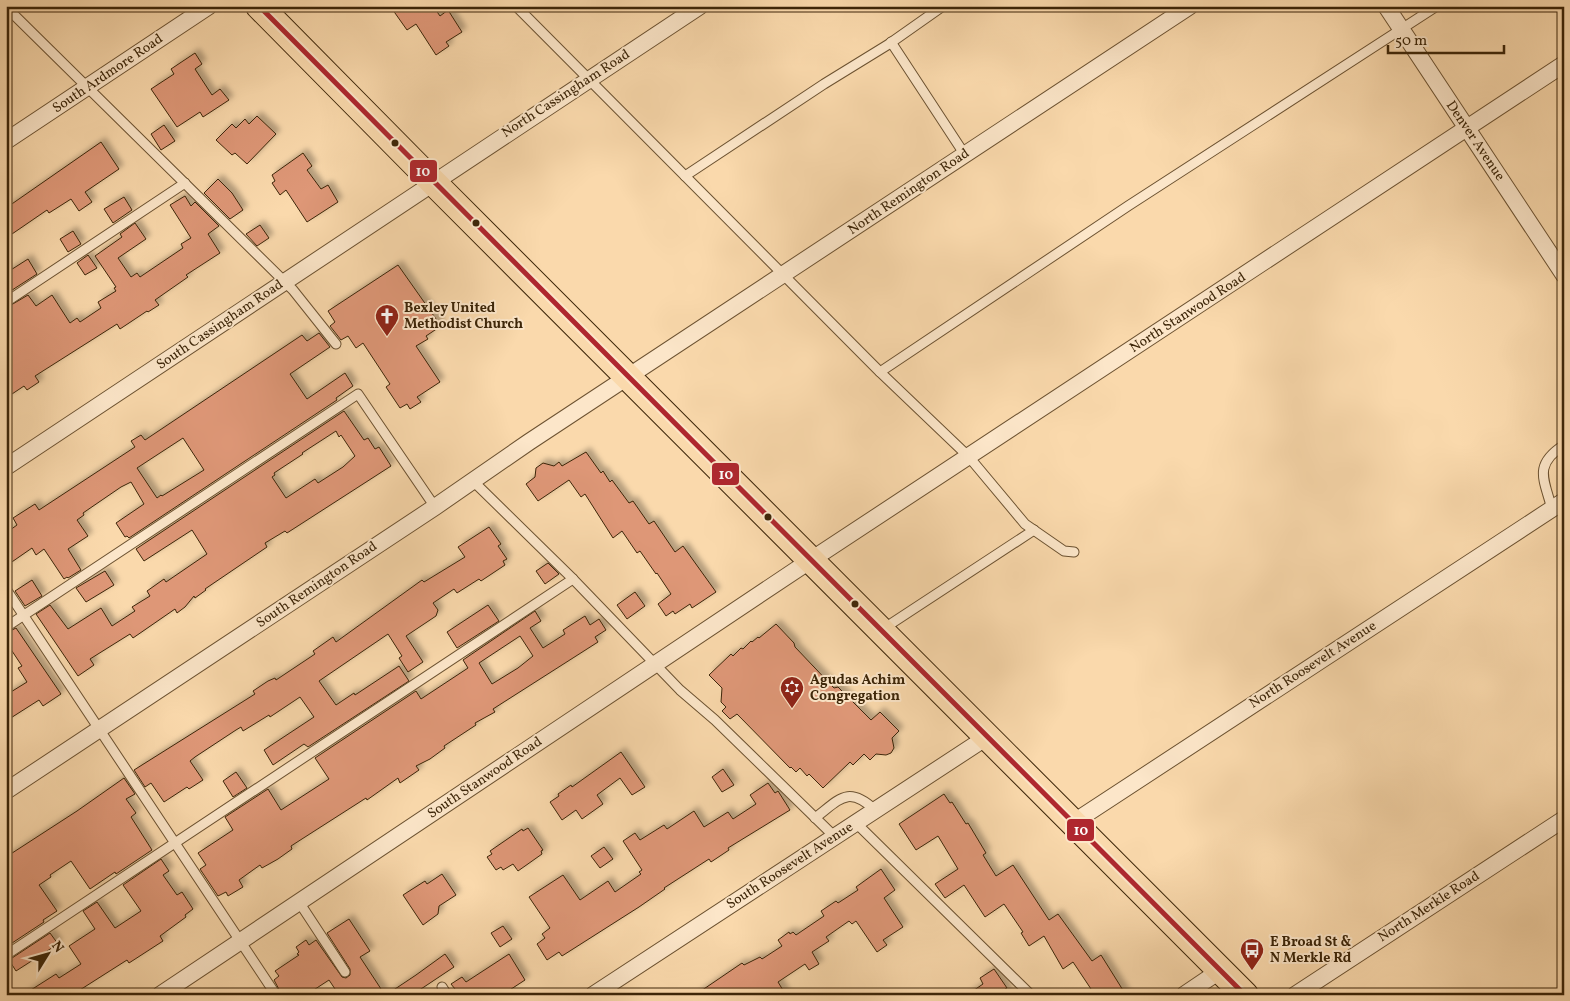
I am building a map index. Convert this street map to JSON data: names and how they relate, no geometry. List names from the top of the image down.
{
  "streets": {
    "street": [
      "South Ardmore Road",
      "North Cassingham Road",
      "Denver Avenue",
      "North Remington Road",
      "North Stanwood Road",
      "South Cassingham Road",
      "South Remington Road",
      "North Roosevelt Avenue",
      "South Stanwood Road",
      "South Roosevelt Avenue",
      "North Merkle Road"
    ]
  },
  "crossings": [
    ["North Cassingham Road", "South Cassingham Road"],
    ["Denver Avenue", "North Stanwood Road"],
    ["North Remington Road", "South Remington Road"],
    ["North Stanwood Road", "South Stanwood Road"]
  ],
  "places": {
    "church": ["Bexley United Methodist Church"],
    "synagogue": ["Agudas Achim Congregation"],
    "bus stop": ["E Broad St & N Merkle Rd"]
  },
  "lines": ["transit line 10"],
  "scale_bar": "50 m",
  "north": "top right"
}
